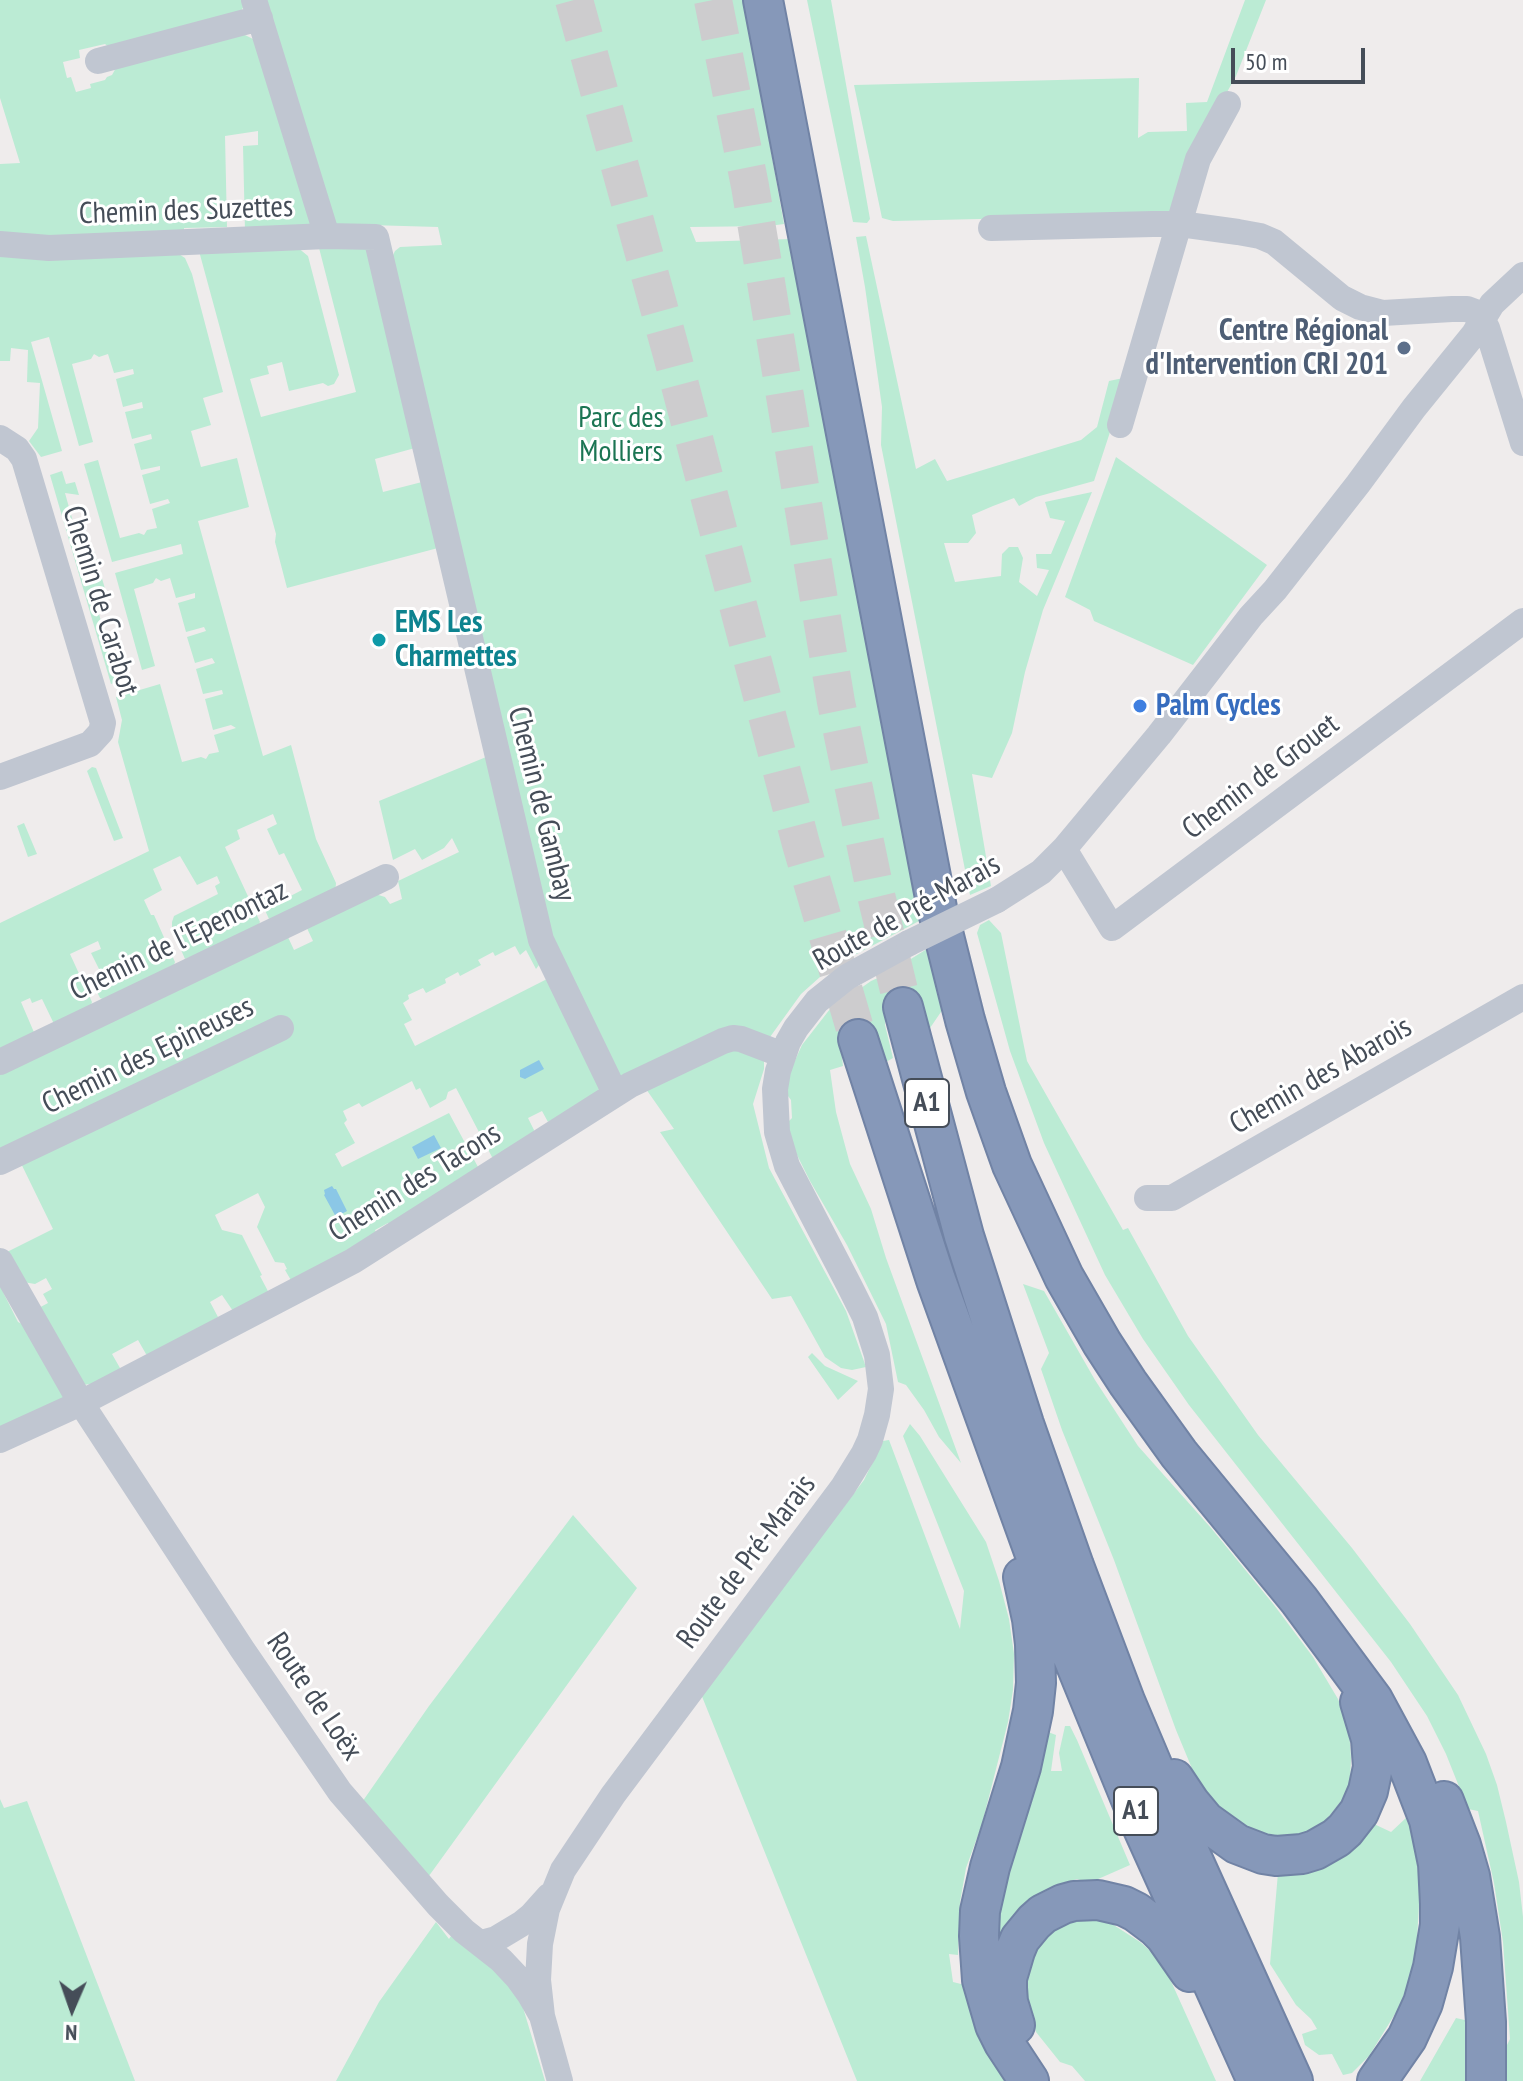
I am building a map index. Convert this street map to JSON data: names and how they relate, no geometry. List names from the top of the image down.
{
  "streets": {
    "highway": ["A1"],
    "street": [
      "Chemin des Suzettes",
      "Chemin de Carabot",
      "Chemin de Grouet",
      "Chemin de Gambay",
      "Route de Pré-Marais",
      "Chemin de l'Epenontaz",
      "Chemin des Epineuses",
      "Chemin des Abarois",
      "Chemin des Tacons",
      "Route de Loëx"
    ]
  },
  "crossings": [
    ["Chemin des Suzettes", "Chemin de Gambay"],
    ["Chemin de Grouet", "Route de Pré-Marais"],
    ["Chemin de Gambay", "Chemin des Tacons"],
    ["Route de Pré-Marais", "Chemin des Tacons"],
    ["Chemin des Tacons", "Route de Loëx"]
  ],
  "parks": ["Parc des Molliers"],
  "places": ["Centre Régional d'Intervention CRI 201", "EMS Les Charmettes", "Palm Cycles"],
  "scale_bar": "50 m",
  "north": "bottom"
}
